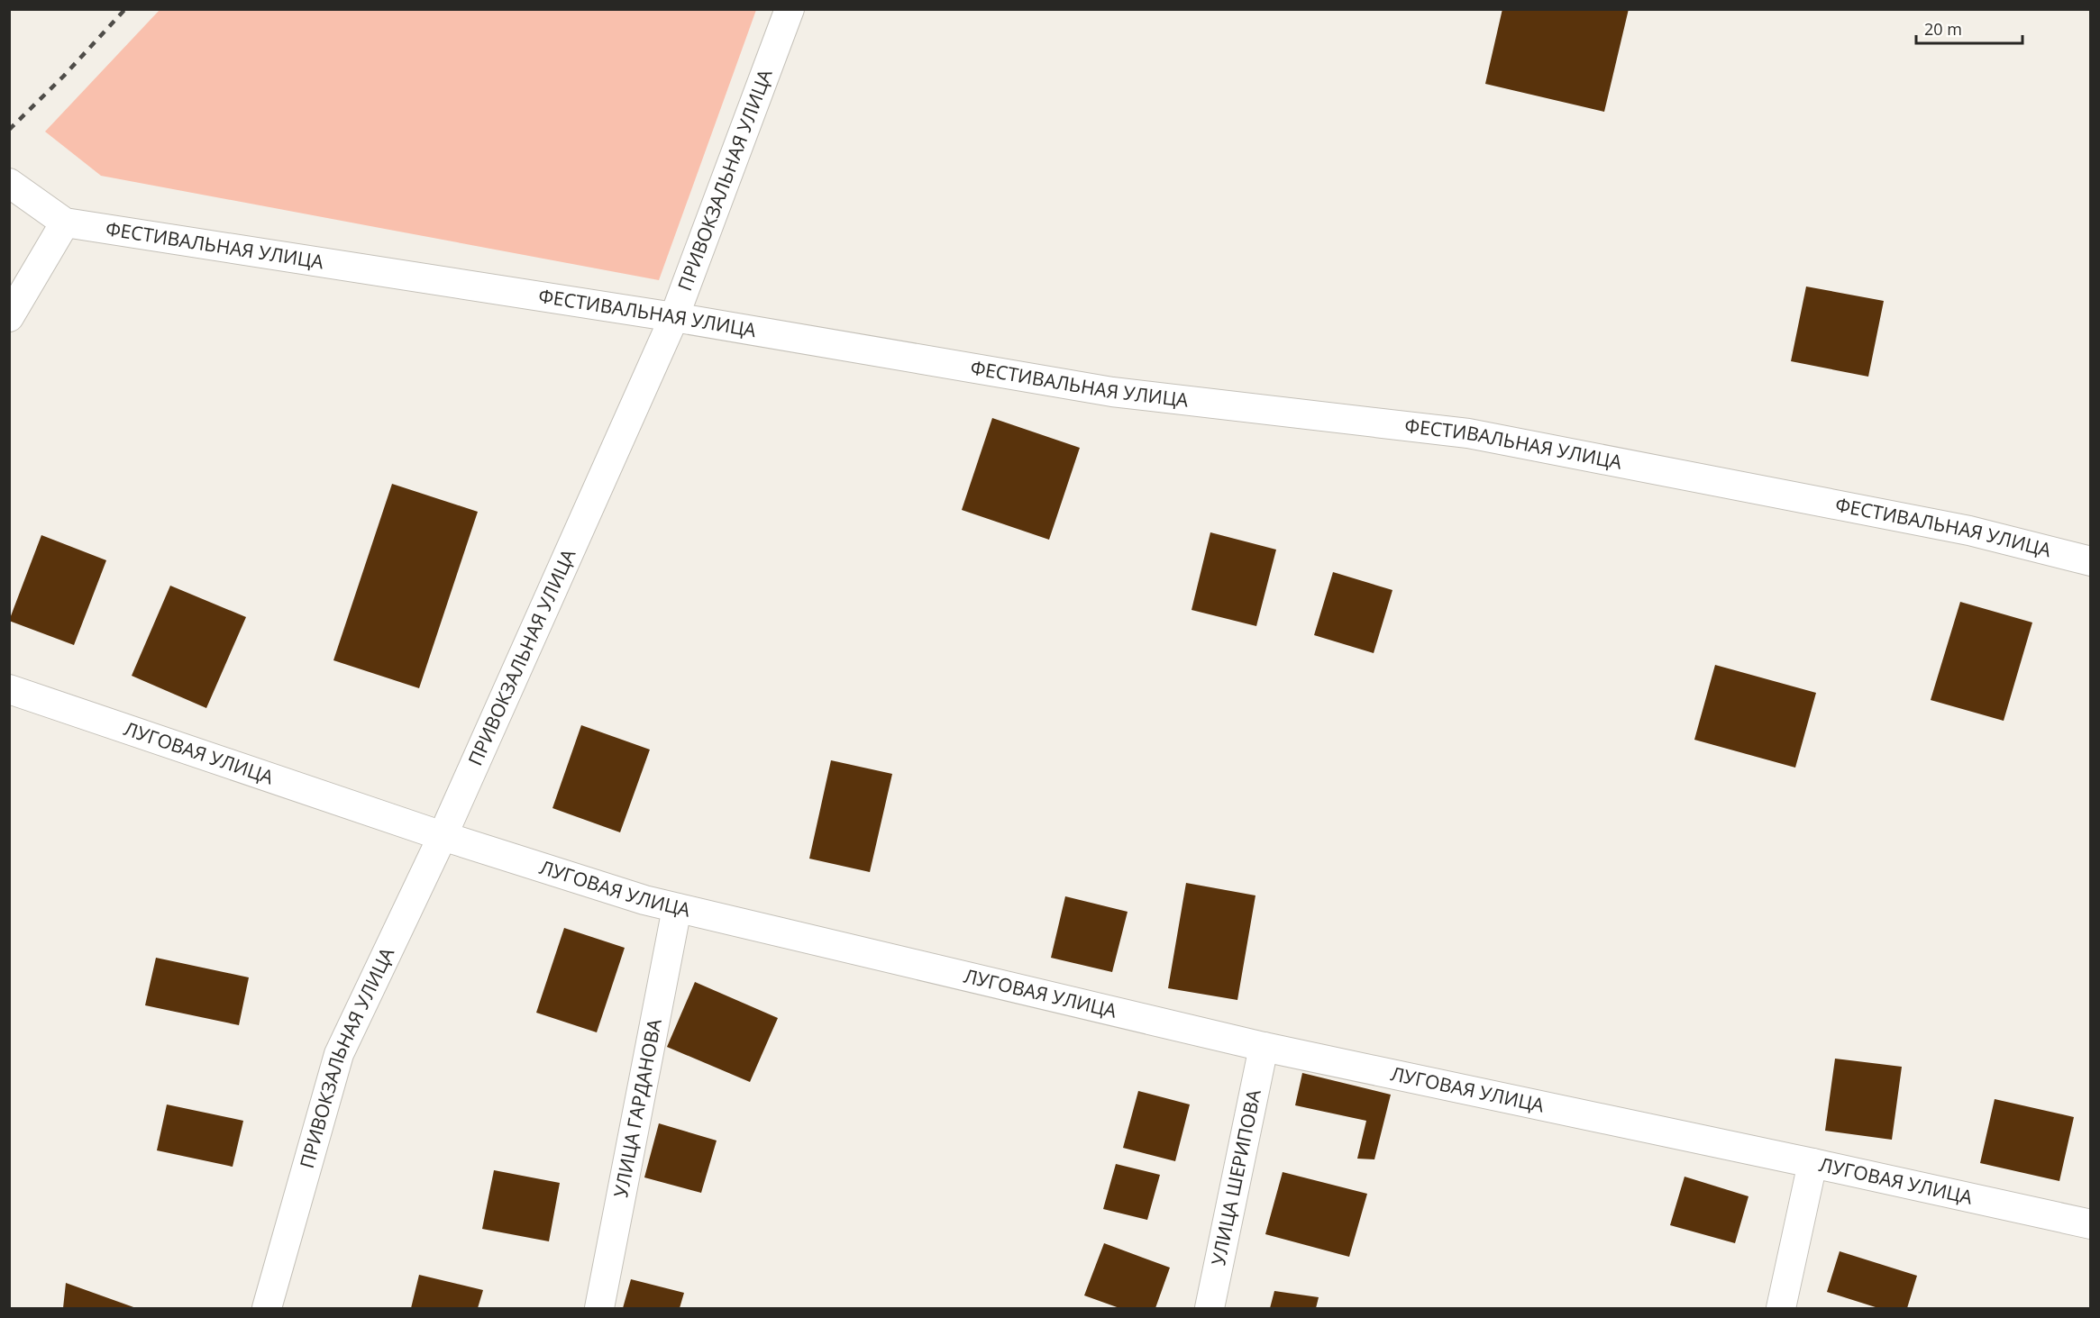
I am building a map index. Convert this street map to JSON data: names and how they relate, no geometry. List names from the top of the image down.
{
  "streets": {
    "street": [
      "ПРИВОКЗАЛЬНАЯ УЛИЦА",
      "ФЕСТИВАЛЬНАЯ УЛИЦА",
      "ЛУГОВАЯ УЛИЦА",
      "УЛИЦА ГАРДАНОВА",
      "УЛИЦА ШЕРИПОВА"
    ]
  },
  "crossings": [
    ["ПРИВОКЗАЛЬНАЯ УЛИЦА", "ФЕСТИВАЛЬНАЯ УЛИЦА"],
    ["ПРИВОКЗАЛЬНАЯ УЛИЦА", "ЛУГОВАЯ УЛИЦА"],
    ["ЛУГОВАЯ УЛИЦА", "УЛИЦА ГАРДАНОВА"],
    ["ЛУГОВАЯ УЛИЦА", "УЛИЦА ШЕРИПОВА"]
  ],
  "scale_bar": "20 m"
}
